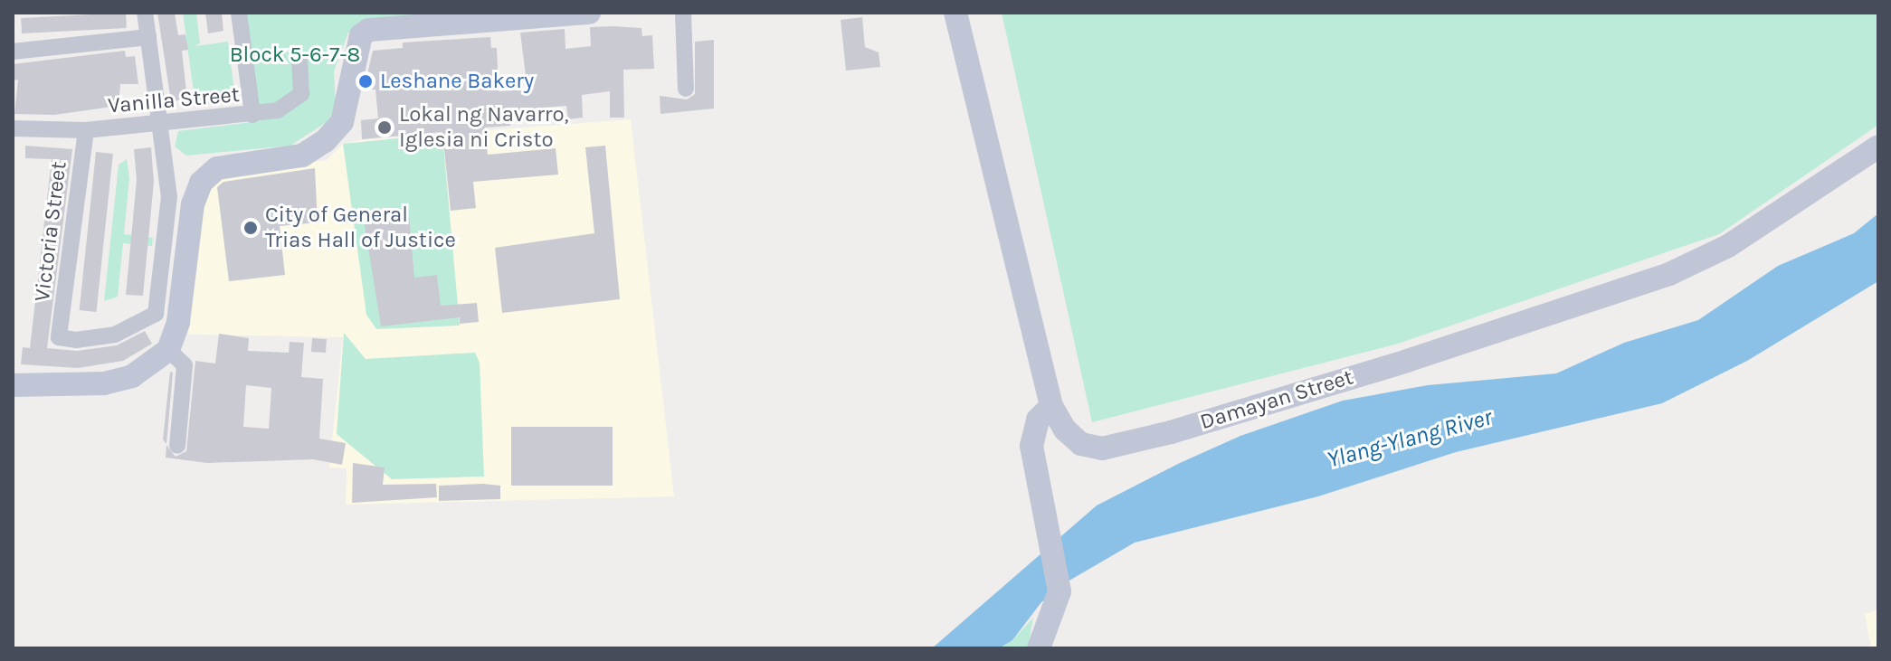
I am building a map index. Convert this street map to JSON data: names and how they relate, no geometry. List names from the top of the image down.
{
  "streets": {
    "street": ["Vanilla Street", "Victoria Street", "Damayan Street"]
  },
  "crossings": [
    ["Vanilla Street", "Victoria Street"]
  ],
  "water": ["Ylang-Ylang River"],
  "parks": ["Block 5-6-7-8"],
  "places": ["Leshane Bakery", "Lokal ng Navarro, Iglesia ni Cristo", "City of General Trias Hall of Justice"]
}
